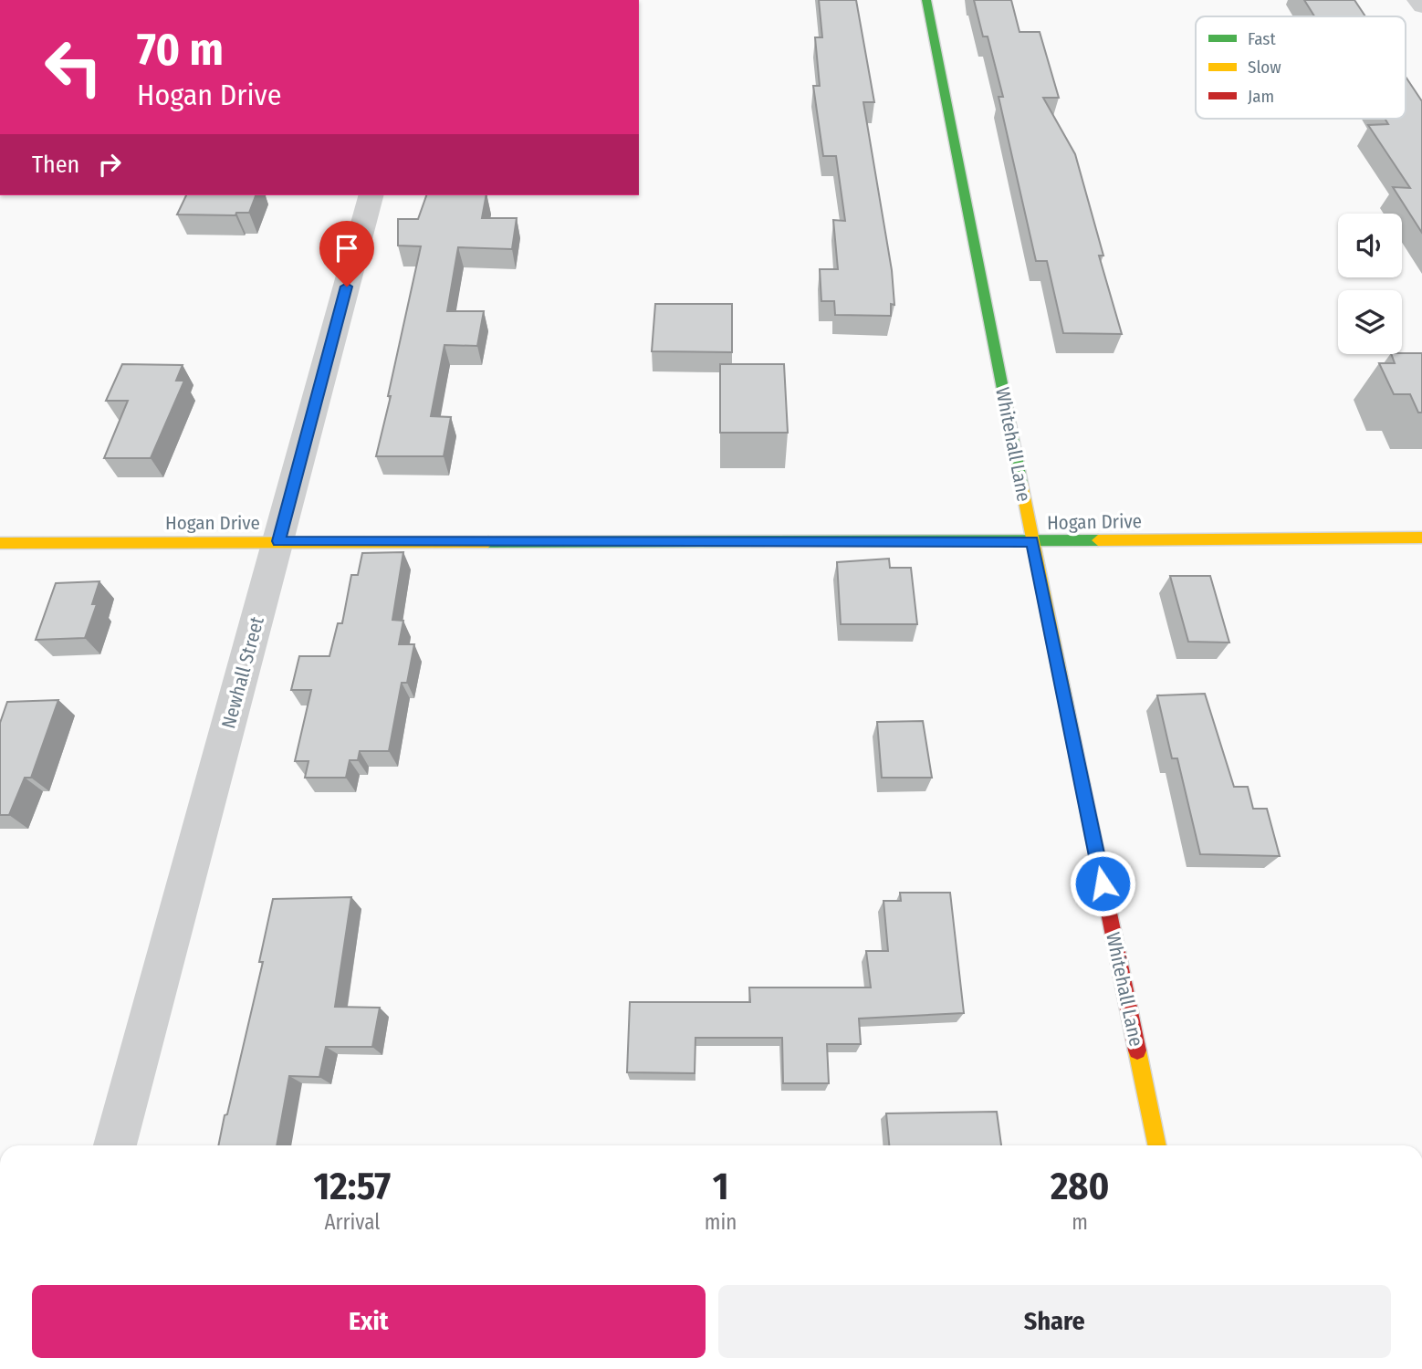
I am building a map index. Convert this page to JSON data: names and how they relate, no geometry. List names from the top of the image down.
{
  "streets": {
    "street": ["Whitehall Lane", "Hogan Drive", "Newhall Street"]
  },
  "crossings": [
    ["Whitehall Lane", "Hogan Drive"],
    ["Hogan Drive", "Newhall Street"]
  ],
  "legend": ["Fast", "Slow", "Jam"],
  "page": {
    "turn": ["70 m", "Hogan Drive"],
    "then": "Then",
    "eta": [
      "12:57",
      "Arrival",
      "1",
      "min",
      "280",
      "m"
    ],
    "buttons": ["Exit", "Share"]
  }
}
